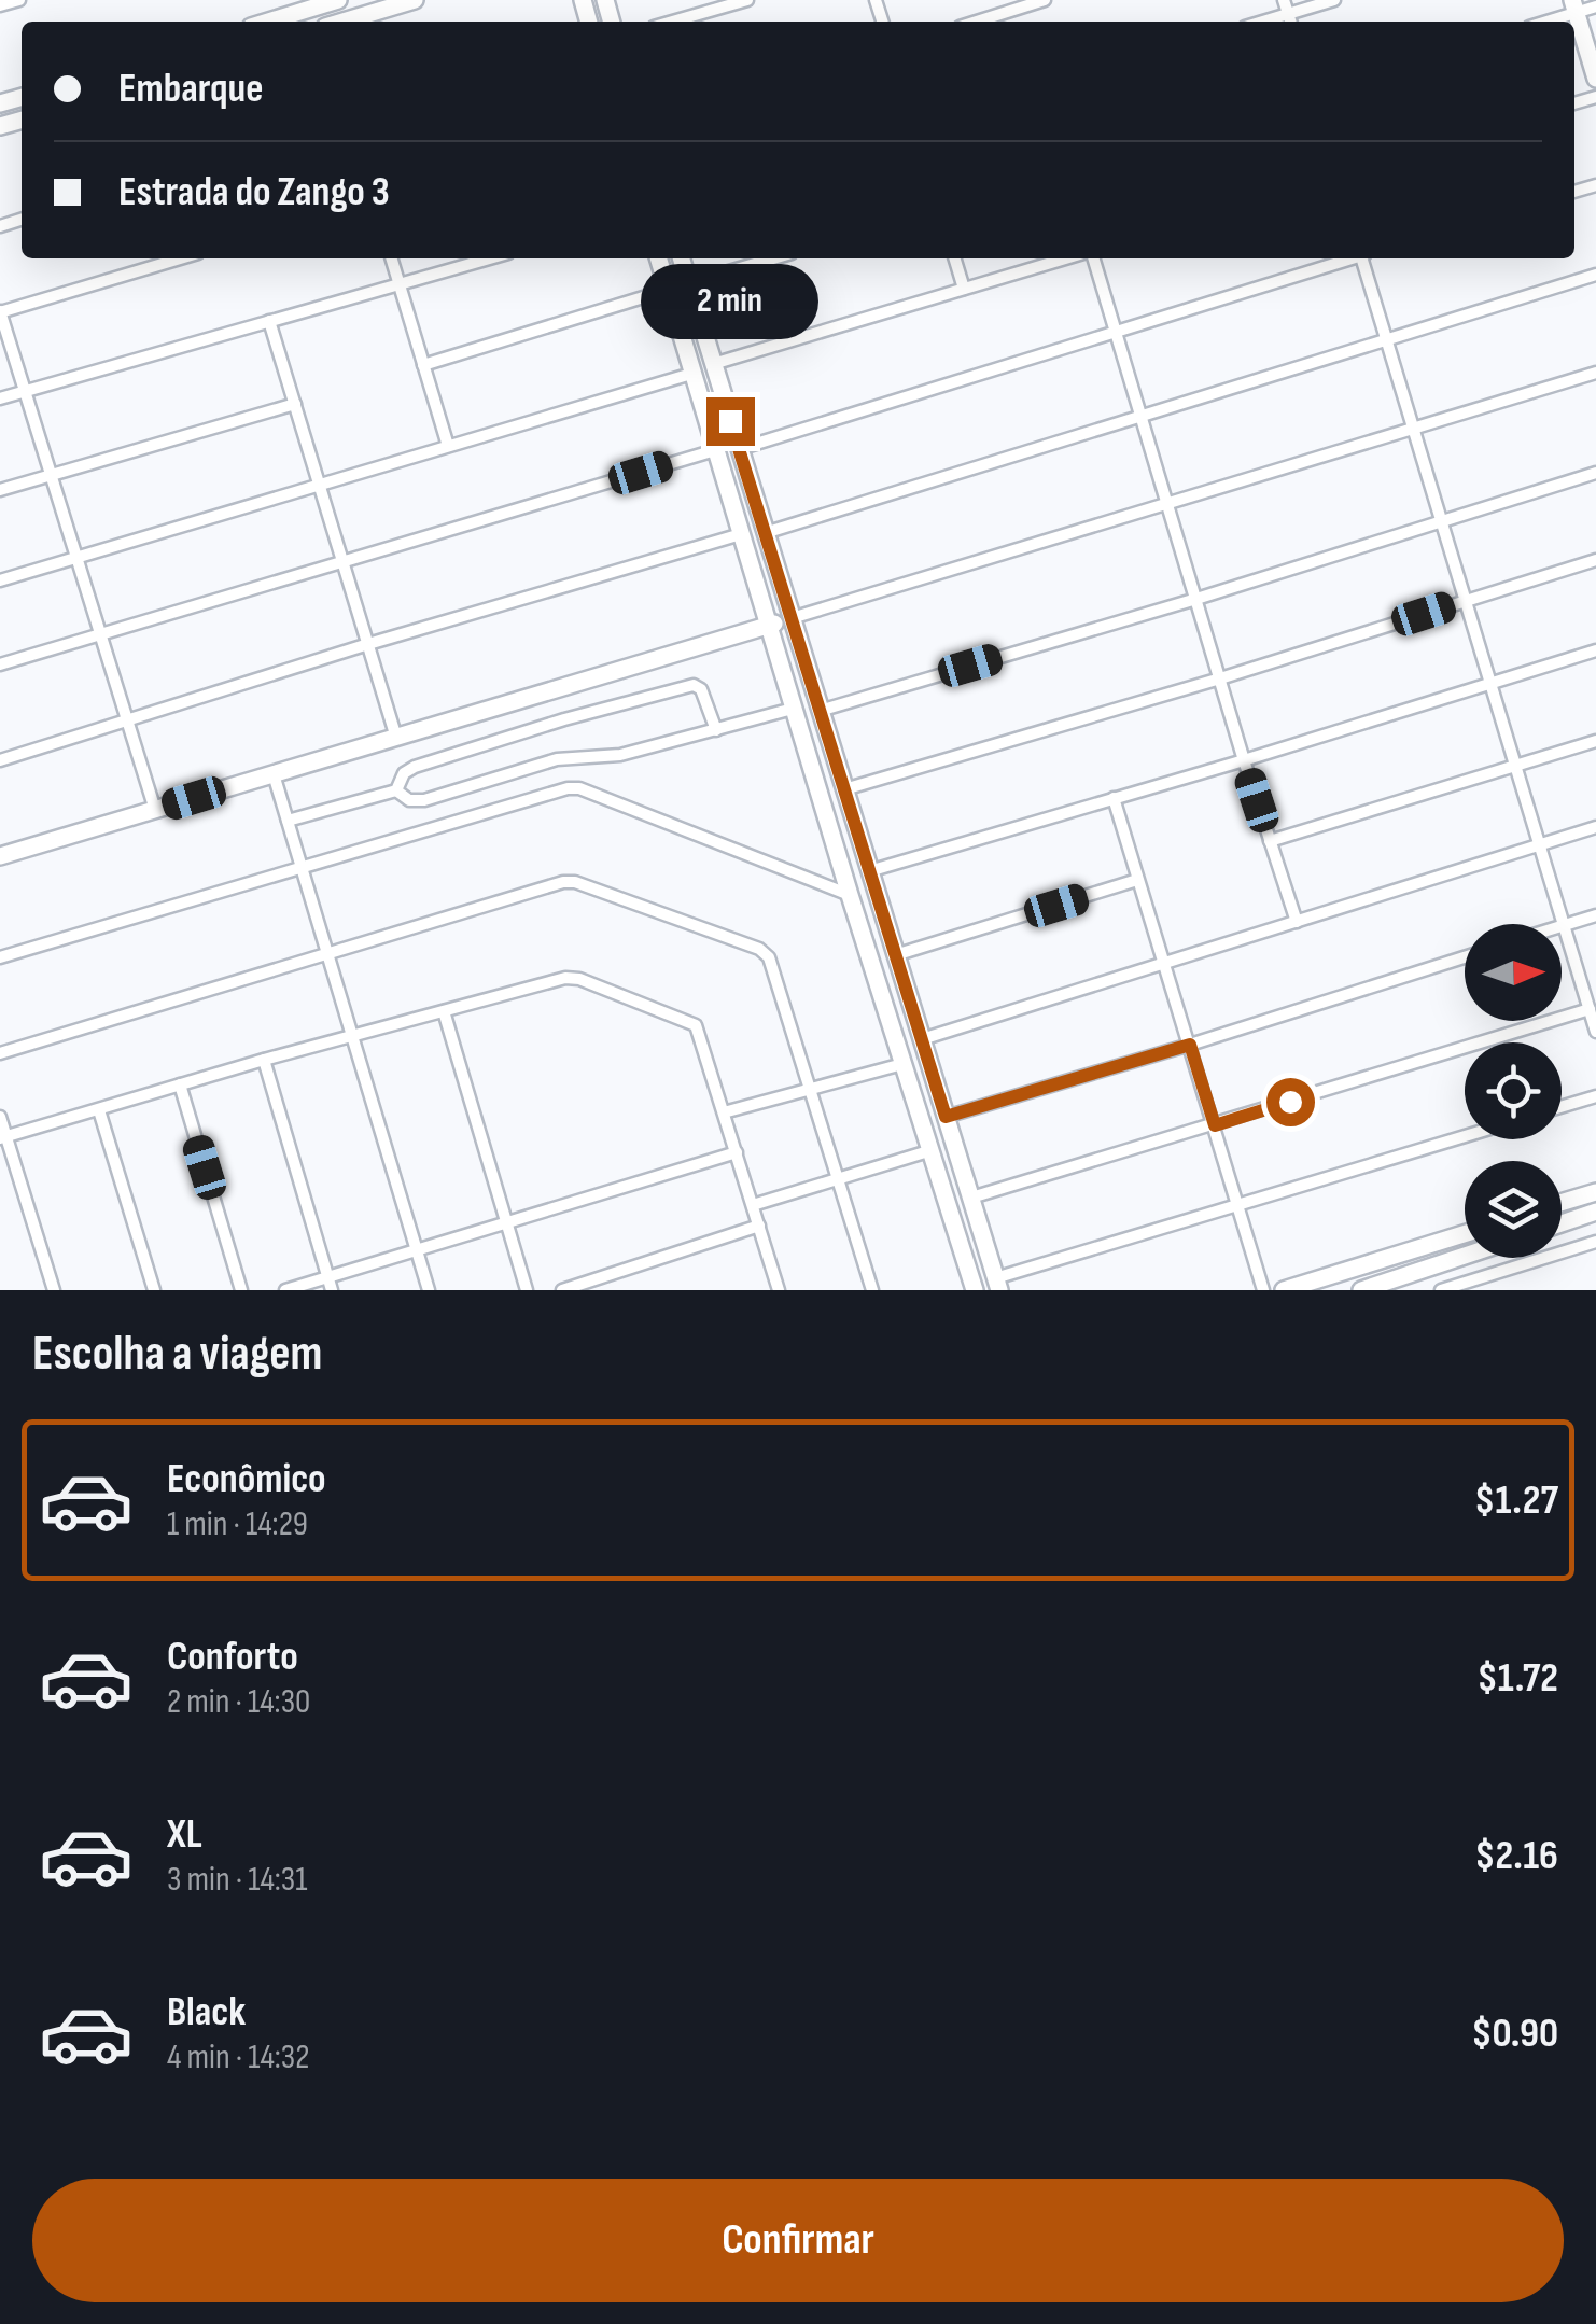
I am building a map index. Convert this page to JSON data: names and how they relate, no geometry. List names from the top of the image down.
{
  "north": "right",
  "page": {
    "banner": ["Embarque", "Estrada do Zango 3"],
    "bubble": "2 min",
    "heading": "Escolha a viagem",
    "list": [
      {
        "name": "Econômico",
        "note": "1 min · 14:29",
        "value": "$1.27"
      },
      {
        "name": "Conforto",
        "note": "2 min · 14:30",
        "value": "$1.72"
      },
      {
        "name": "XL",
        "note": "3 min · 14:31",
        "value": "$2.16"
      },
      {
        "name": "Black",
        "note": "4 min · 14:32",
        "value": "$0.90"
      }
    ],
    "buttons": "Confirmar"
  }
}
